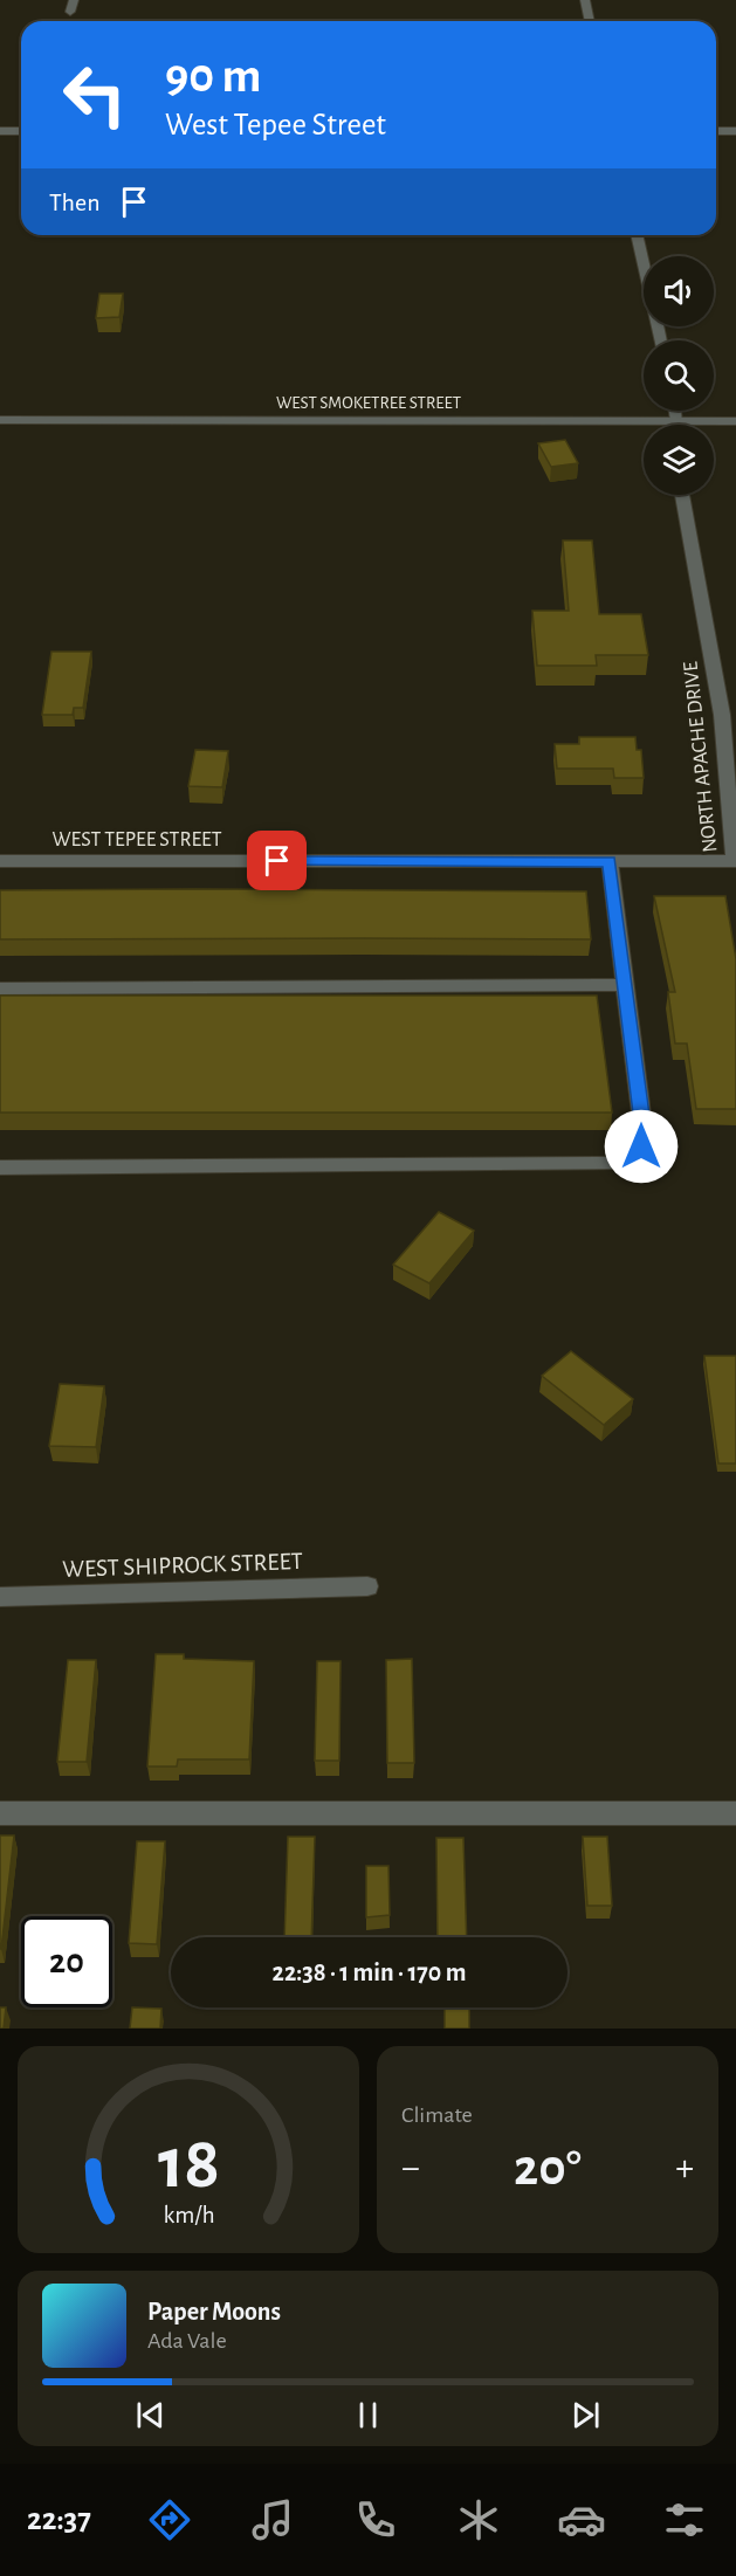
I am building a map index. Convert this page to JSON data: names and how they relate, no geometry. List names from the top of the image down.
{
  "streets": {
    "street": [
      "WEST SMOKETREE STREET",
      "NORTH APACHE DRIVE",
      "WEST TEPEE STREET",
      "WEST SHIPROCK STREET"
    ]
  },
  "crossings": [
    ["NORTH APACHE DRIVE", "WEST TEPEE STREET"]
  ],
  "page": {
    "turn": ["90 m", "West Tepee Street"],
    "then": "Then",
    "limit": "20",
    "trip": "22:38 · 1 min · 170 m",
    "tile": "Climate",
    "heat": ["−", "20°", "+"],
    "song": ["Paper Moons", "Ada Vale"],
    "tabs": "22:37",
    "gauge": ["18", "km/h"]
  }
}
